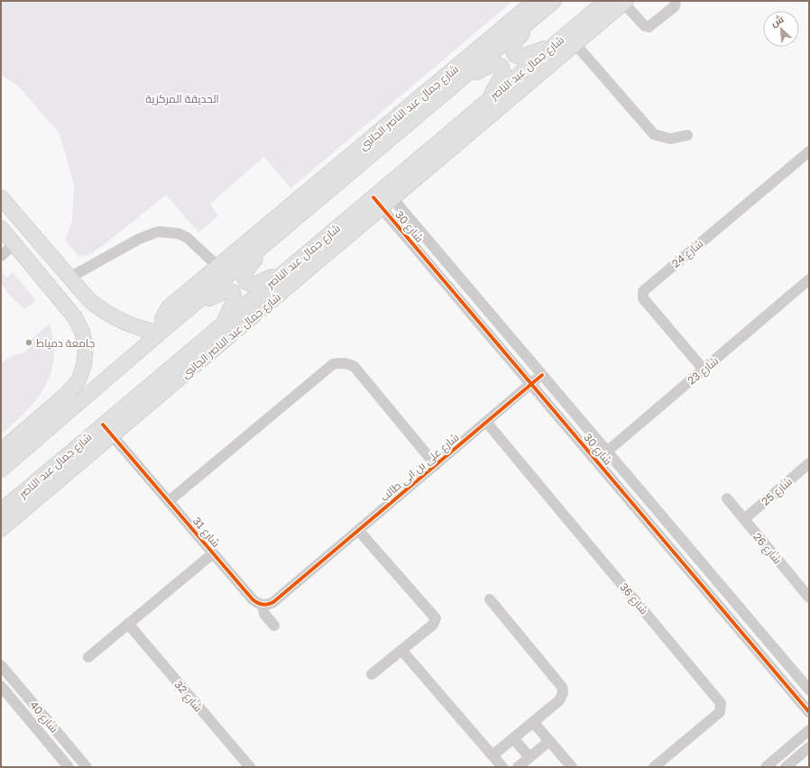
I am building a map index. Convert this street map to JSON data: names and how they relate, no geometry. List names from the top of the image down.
{
  "streets": {
    "main road": ["شارع جمال عبد الناصر", "شارع جمال عبد الناصر الجانبى"],
    "street": [
      "شارع 30",
      "شارع 24",
      "شارع 23",
      "شارع على بن ابى طالب",
      "شارع 25",
      "شارع 31",
      "شارع 26",
      "شارع 36",
      "شارع 32",
      "شارع 40"
    ]
  },
  "crossings": [
    ["شارع جمال عبد الناصر", "شارع جمال عبد الناصر الجانبى"],
    ["شارع جمال عبد الناصر", "شارع 30"],
    ["شارع جمال عبد الناصر", "شارع 31"],
    ["شارع جمال عبد الناصر الجانبى", "شارع 30"],
    ["شارع جمال عبد الناصر الجانبى", "شارع 31"],
    ["شارع 30", "شارع 23"],
    ["شارع 30", "شارع على بن ابى طالب"],
    ["شارع 24", "شارع 23"],
    ["شارع على بن ابى طالب", "شارع 31"],
    ["شارع على بن ابى طالب", "شارع 36"],
    ["شارع 25", "شارع 26"]
  ],
  "parks": ["الحديقة المركزية"],
  "places": ["جامعة دمياط"],
  "north": "top left"
}
